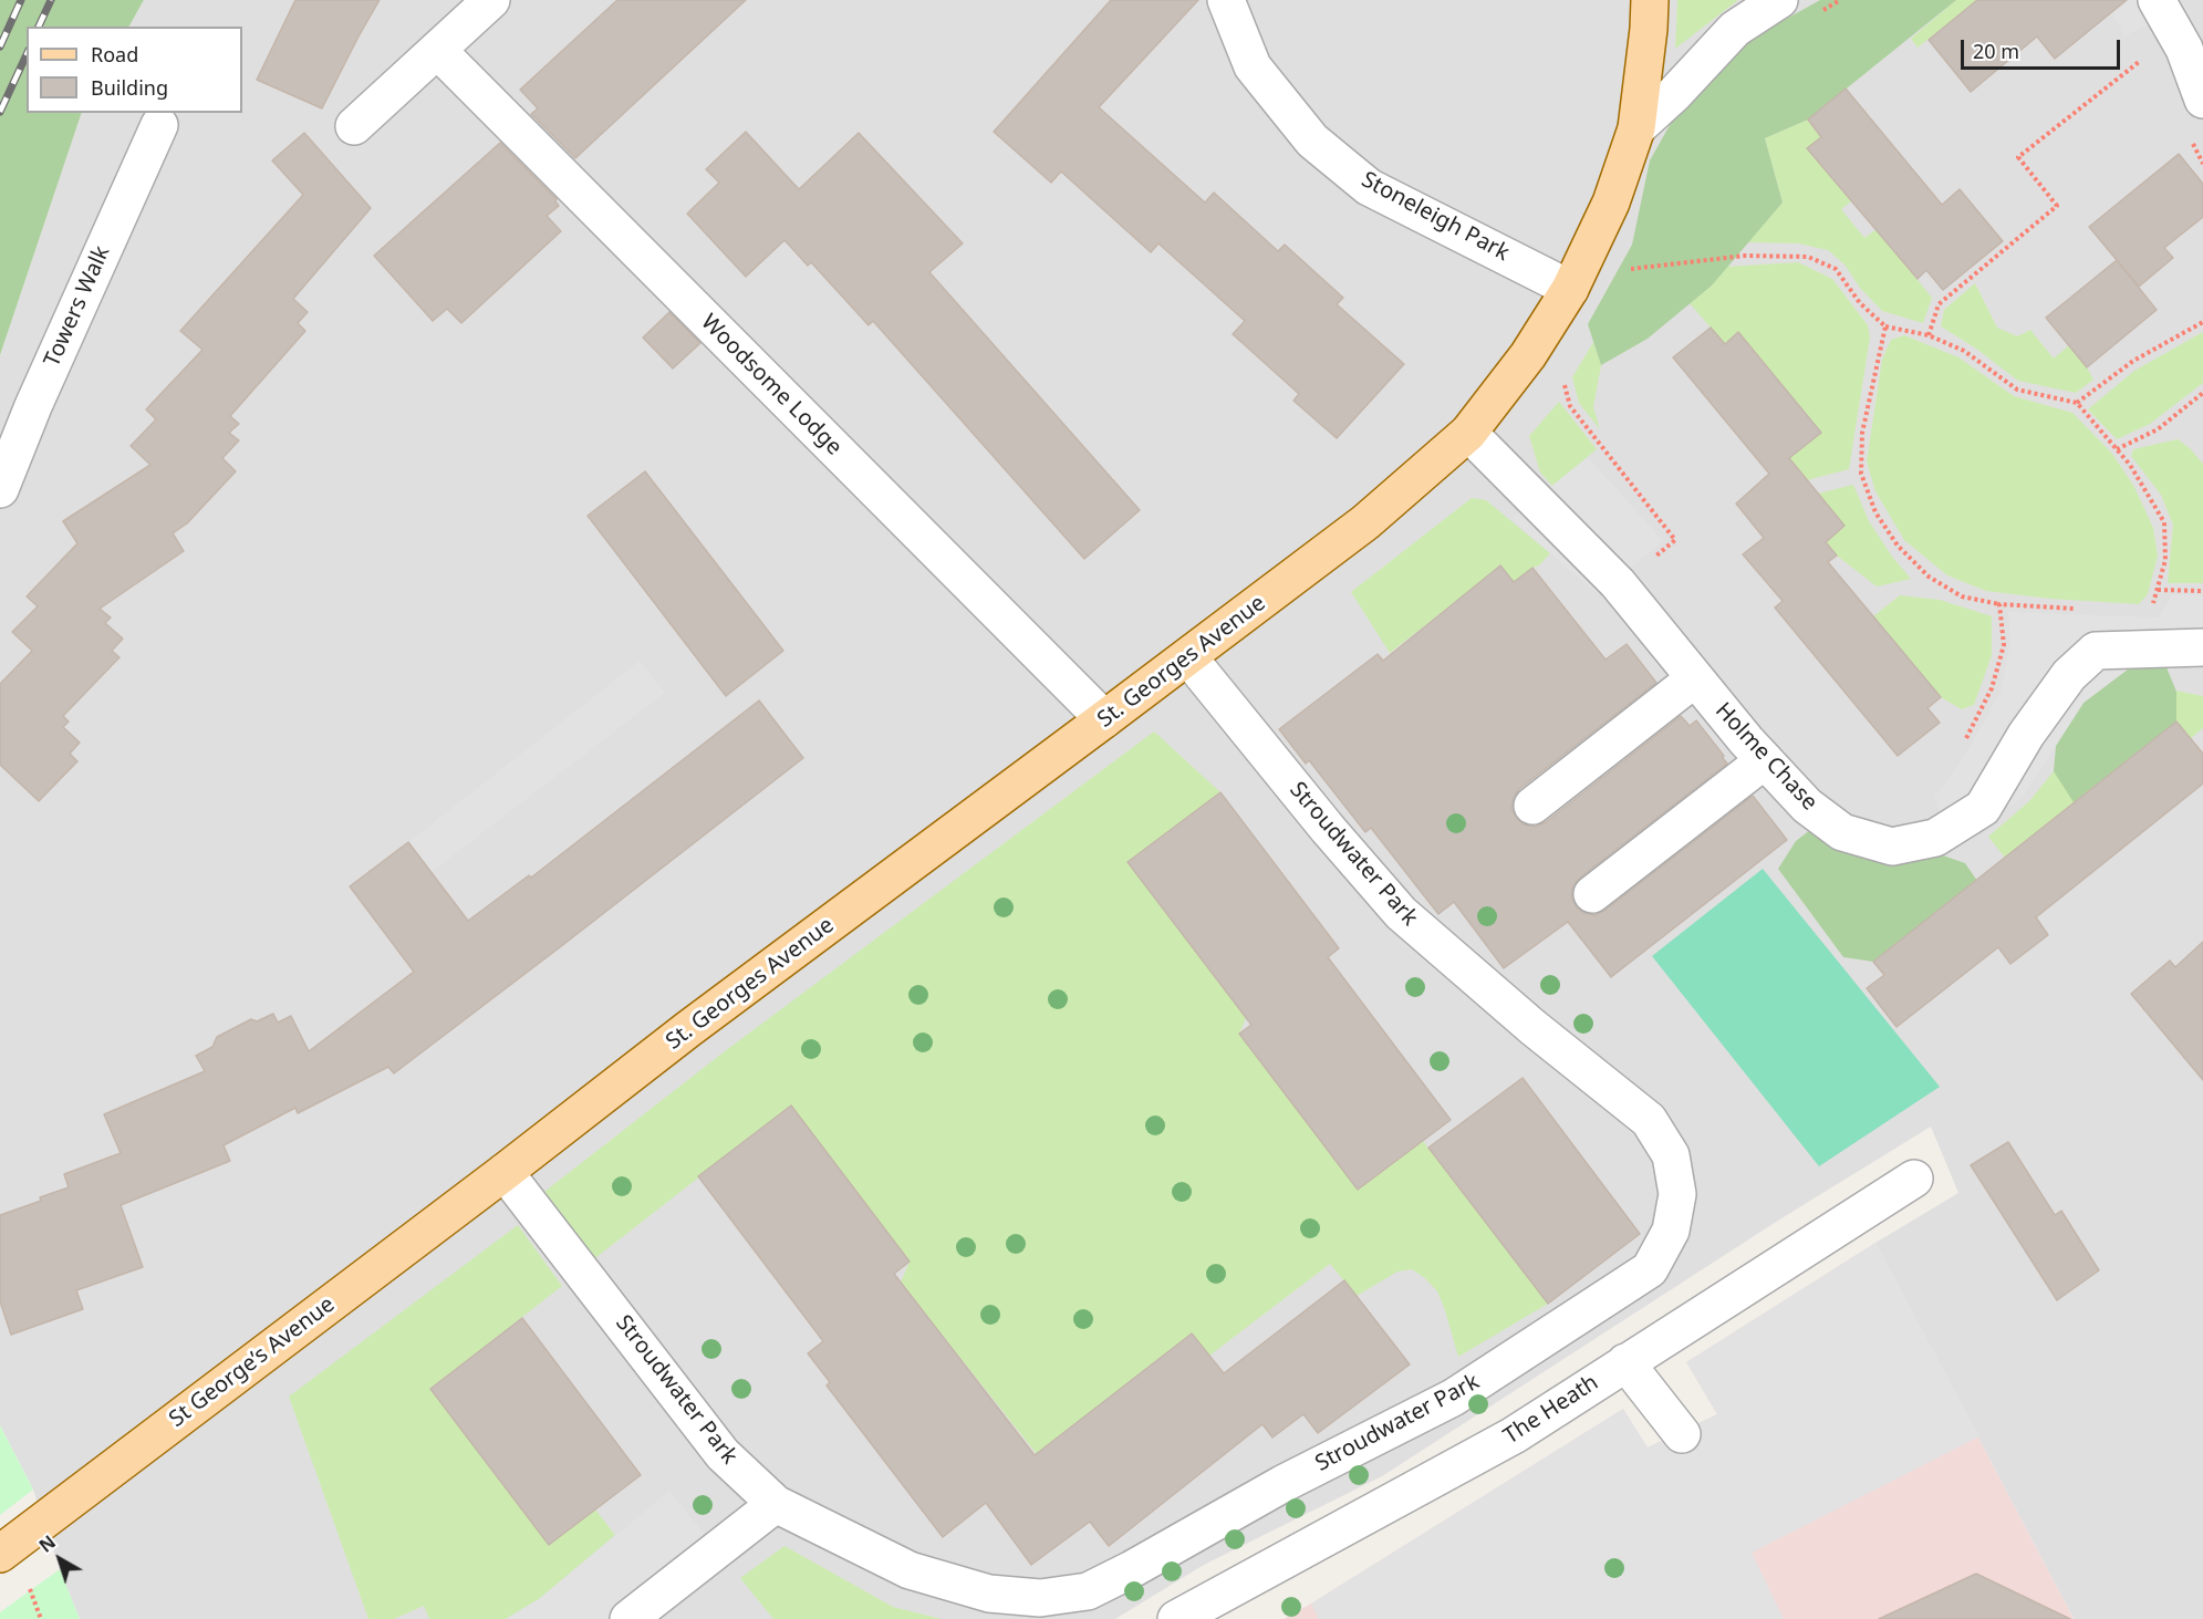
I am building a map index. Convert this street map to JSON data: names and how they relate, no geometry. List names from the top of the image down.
{
  "streets": {
    "main road": ["St. Georges Avenue", "St George’s Avenue"],
    "street": [
      "Stoneleigh Park",
      "Towers Walk",
      "Woodsome Lodge",
      "Holme Chase",
      "Stroudwater Park",
      "The Heath"
    ]
  },
  "crossings": [
    ["Stoneleigh Park", "St. Georges Avenue"],
    ["Woodsome Lodge", "St. Georges Avenue"],
    ["St. Georges Avenue", "Holme Chase"],
    ["St. Georges Avenue", "Stroudwater Park"],
    ["St. Georges Avenue", "St George’s Avenue"],
    ["Stroudwater Park", "St George’s Avenue"]
  ],
  "legend": ["Road", "Building"],
  "scale_bar": "20 m",
  "north": "top left"
}
